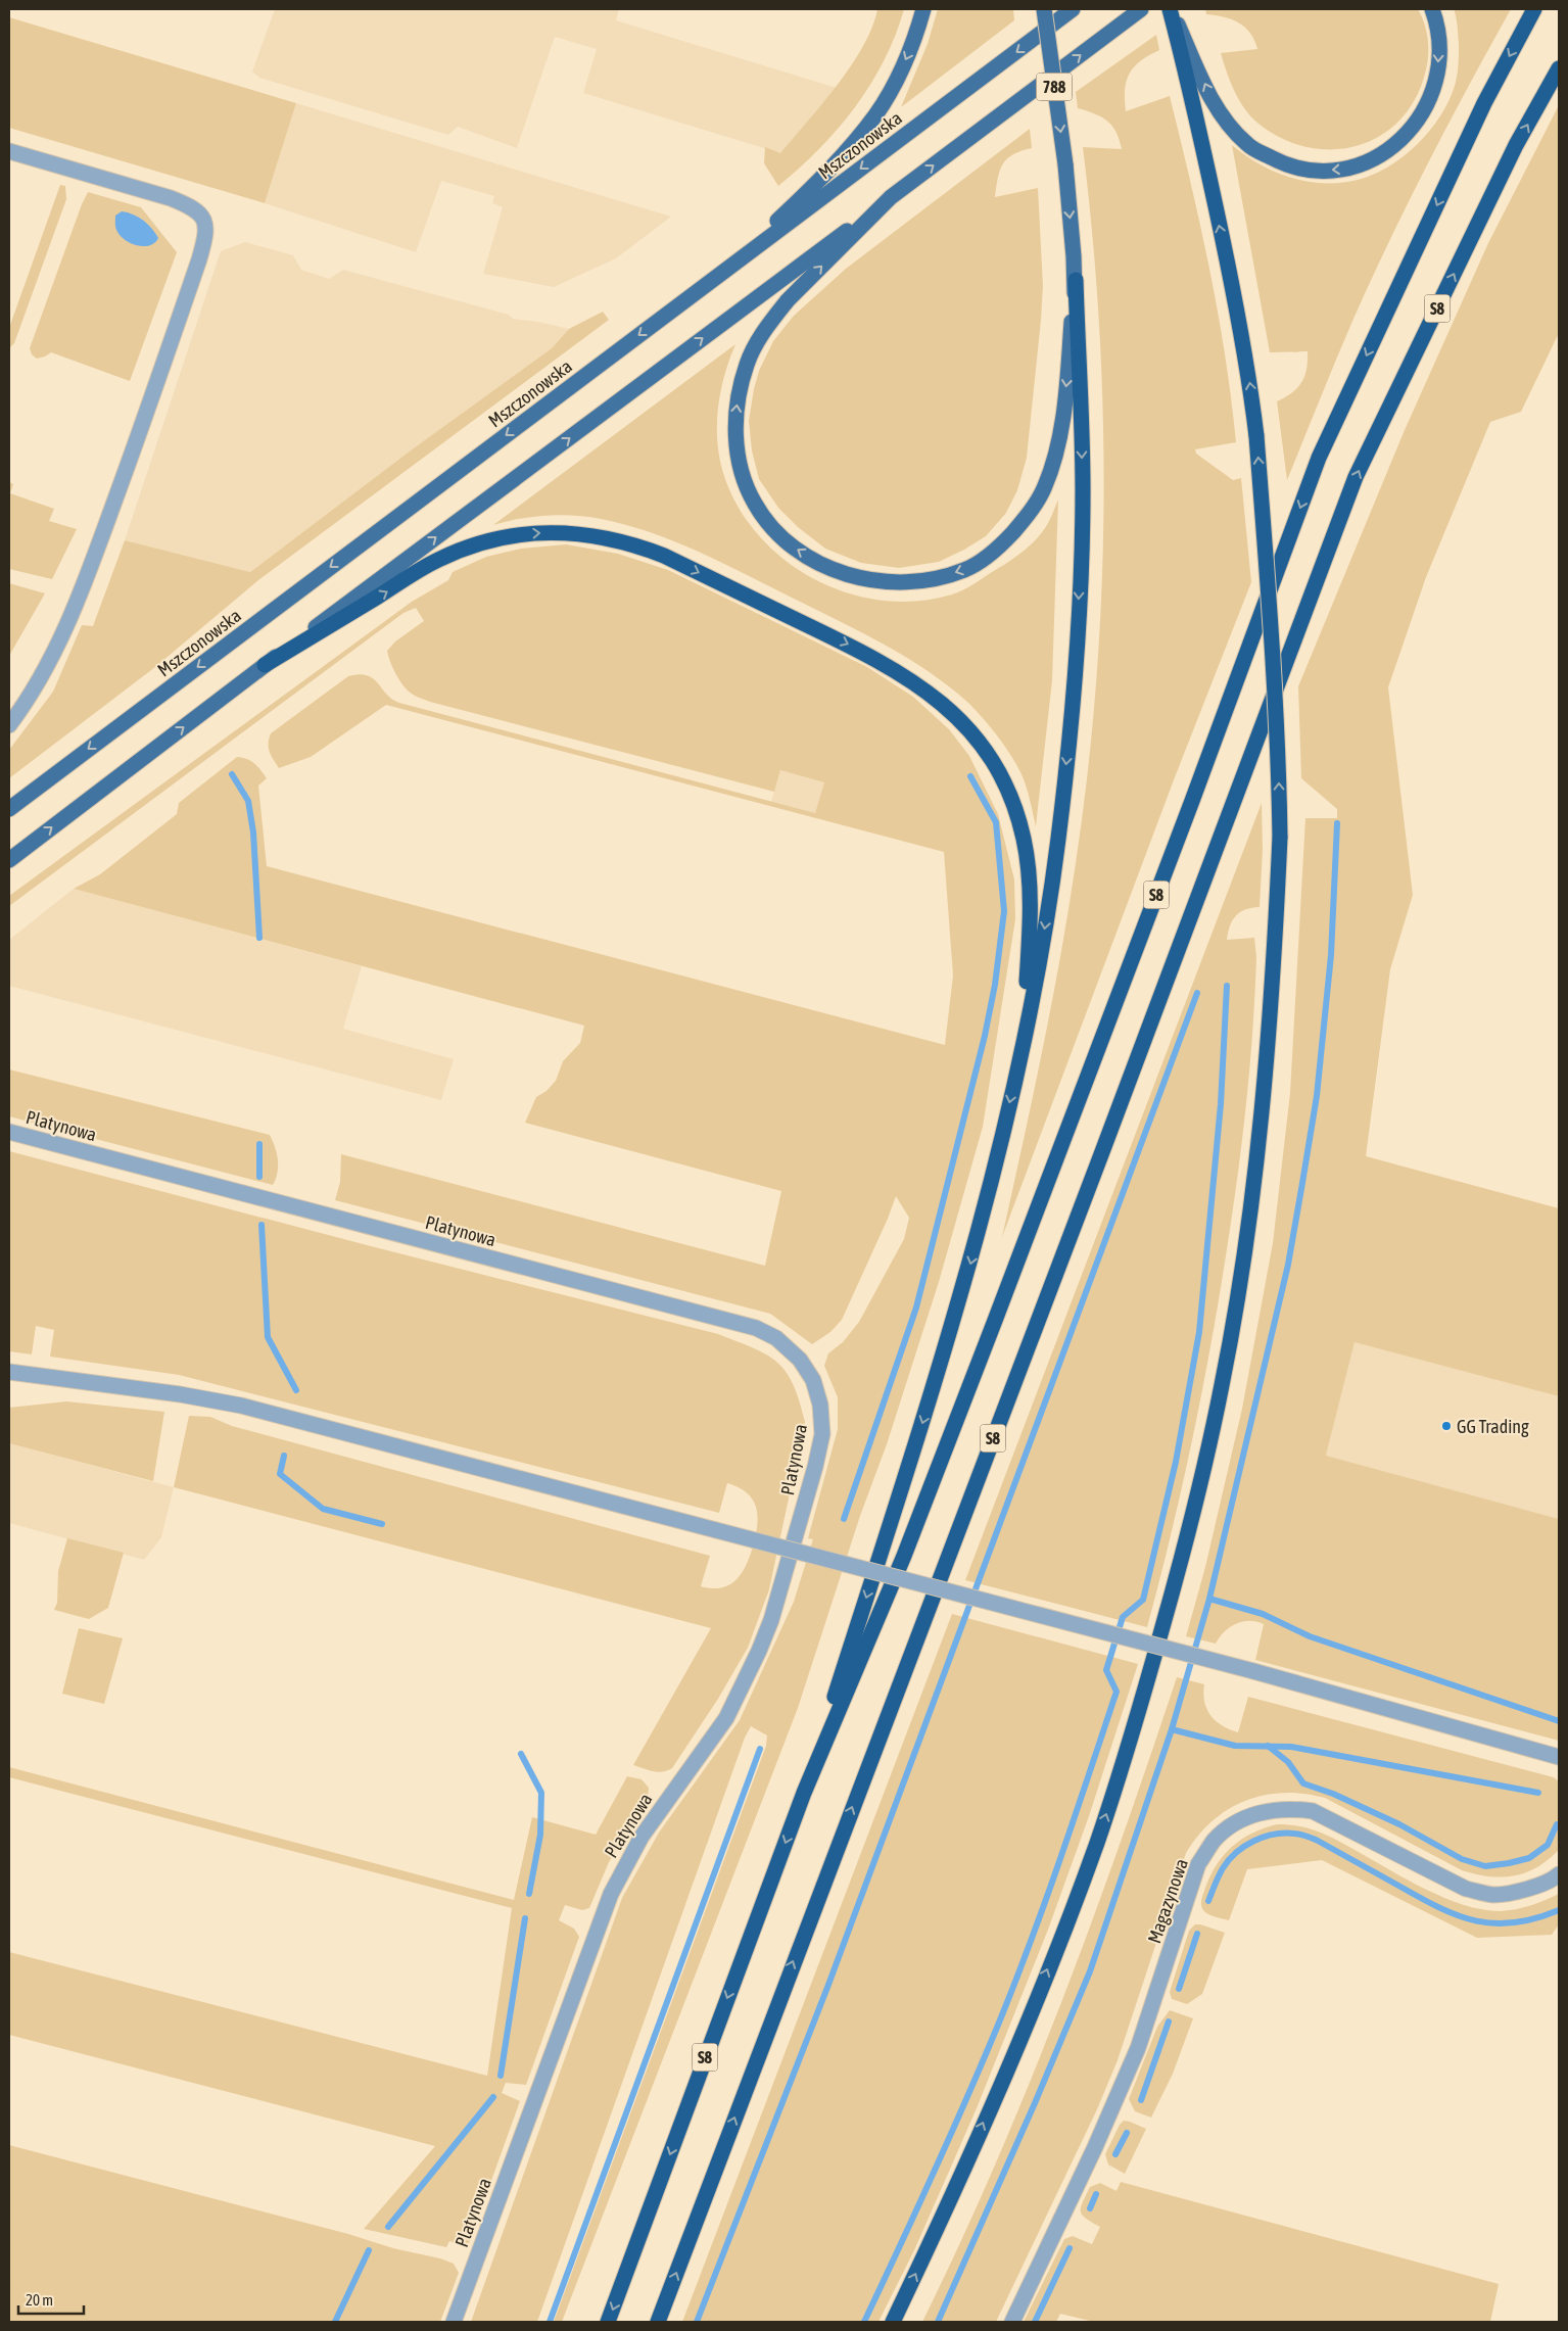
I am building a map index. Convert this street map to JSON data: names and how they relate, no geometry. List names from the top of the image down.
{
  "streets": {
    "highway": ["S8"],
    "main road": ["788", "Mszczonowska"],
    "street": ["Platynowa", "Magazynowa"]
  },
  "places": ["GG Trading"],
  "scale_bar": "20 m"
}
